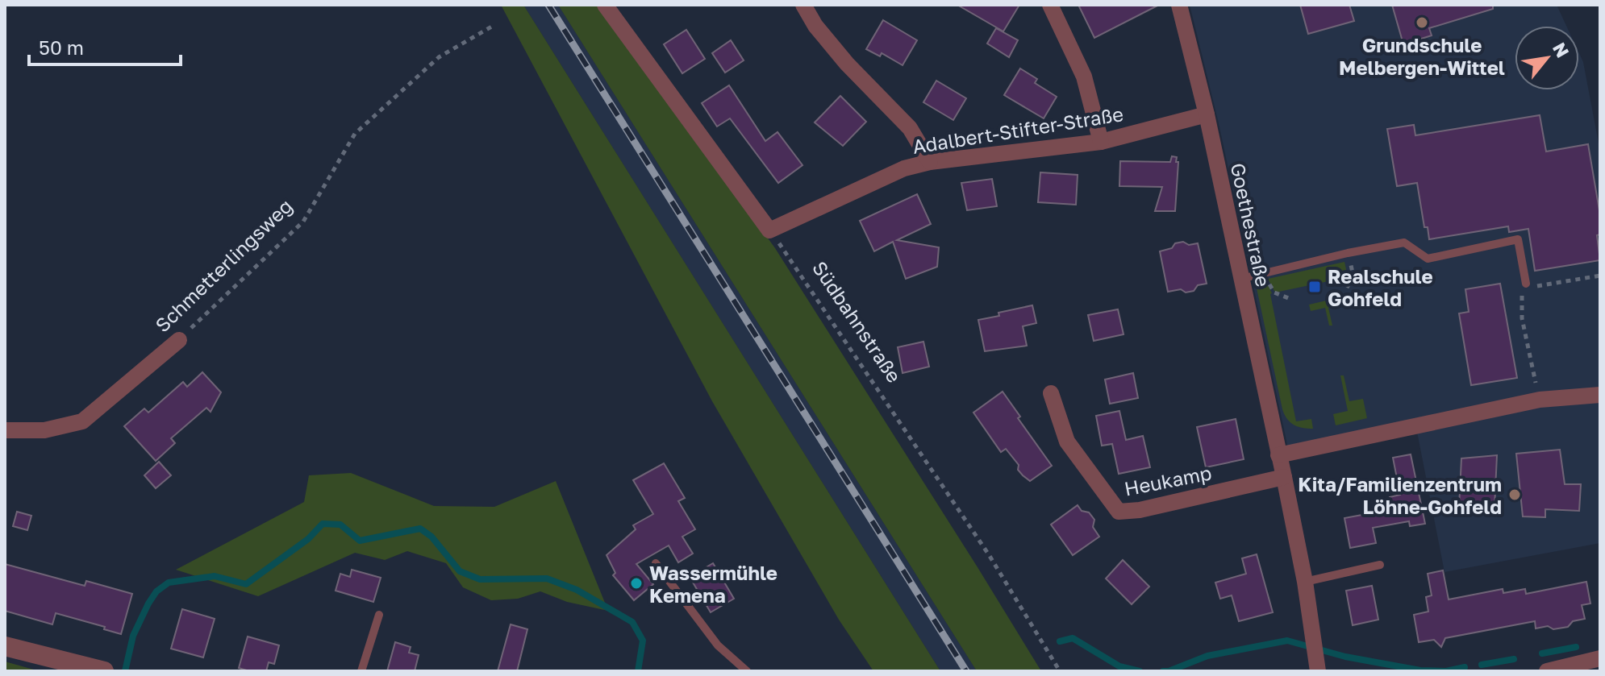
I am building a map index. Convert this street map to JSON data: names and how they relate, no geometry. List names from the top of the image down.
{
  "streets": {
    "street": [
      "Adalbert-Stifter-Straße",
      "Goethestraße",
      "Schmetterlingsweg",
      "Heukamp"
    ],
    "path": ["Südbahnstraße"]
  },
  "crossings": [
    ["Adalbert-Stifter-Straße", "Goethestraße"],
    ["Adalbert-Stifter-Straße", "Südbahnstraße"],
    ["Goethestraße", "Heukamp"]
  ],
  "places": {
    "other": ["Grundschule Melbergen-Wittel", "Kita/Familienzentrum Löhne-Gohfeld", "Wassermühle Kemena"],
    "transit": ["Realschule Gohfeld"]
  },
  "scale_bar": "50 m",
  "north": "top right"
}
